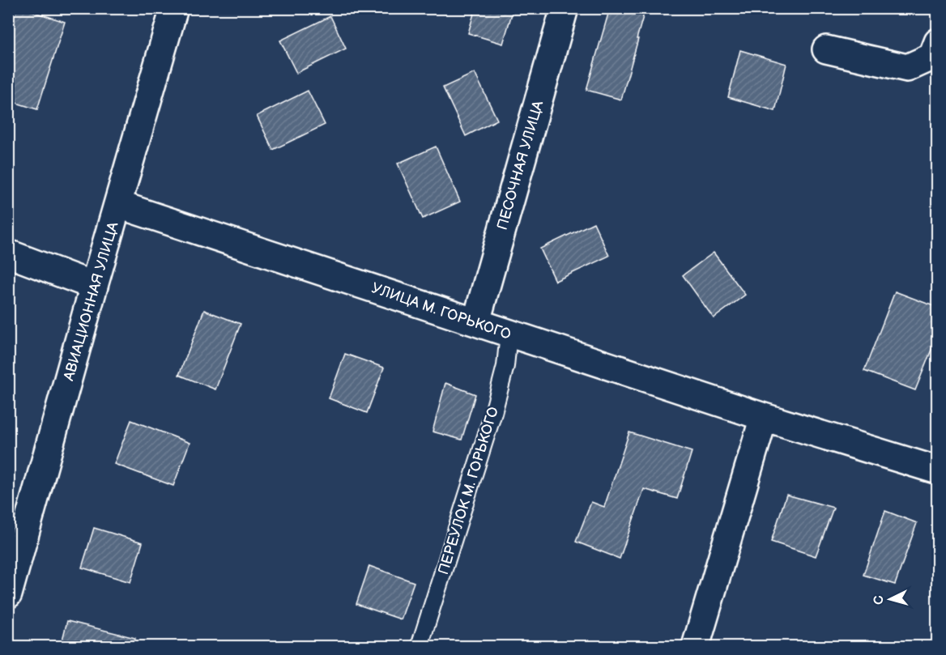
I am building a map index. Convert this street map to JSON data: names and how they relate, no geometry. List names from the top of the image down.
{
  "streets": {
    "street": ["ПЕСОЧНАЯ УЛИЦА", "АВИАЦИОННАЯ УЛИЦА", "УЛИЦА М. ГОРЬКОГО"],
    "lane": ["ПЕРЕУЛОК М. ГОРЬКОГО"]
  },
  "crossings": [
    ["ПЕСОЧНАЯ УЛИЦА", "УЛИЦА М. ГОРЬКОГО"],
    ["АВИАЦИОННАЯ УЛИЦА", "УЛИЦА М. ГОРЬКОГО"],
    ["УЛИЦА М. ГОРЬКОГО", "ПЕРЕУЛОК М. ГОРЬКОГО"]
  ],
  "north": "left"
}
